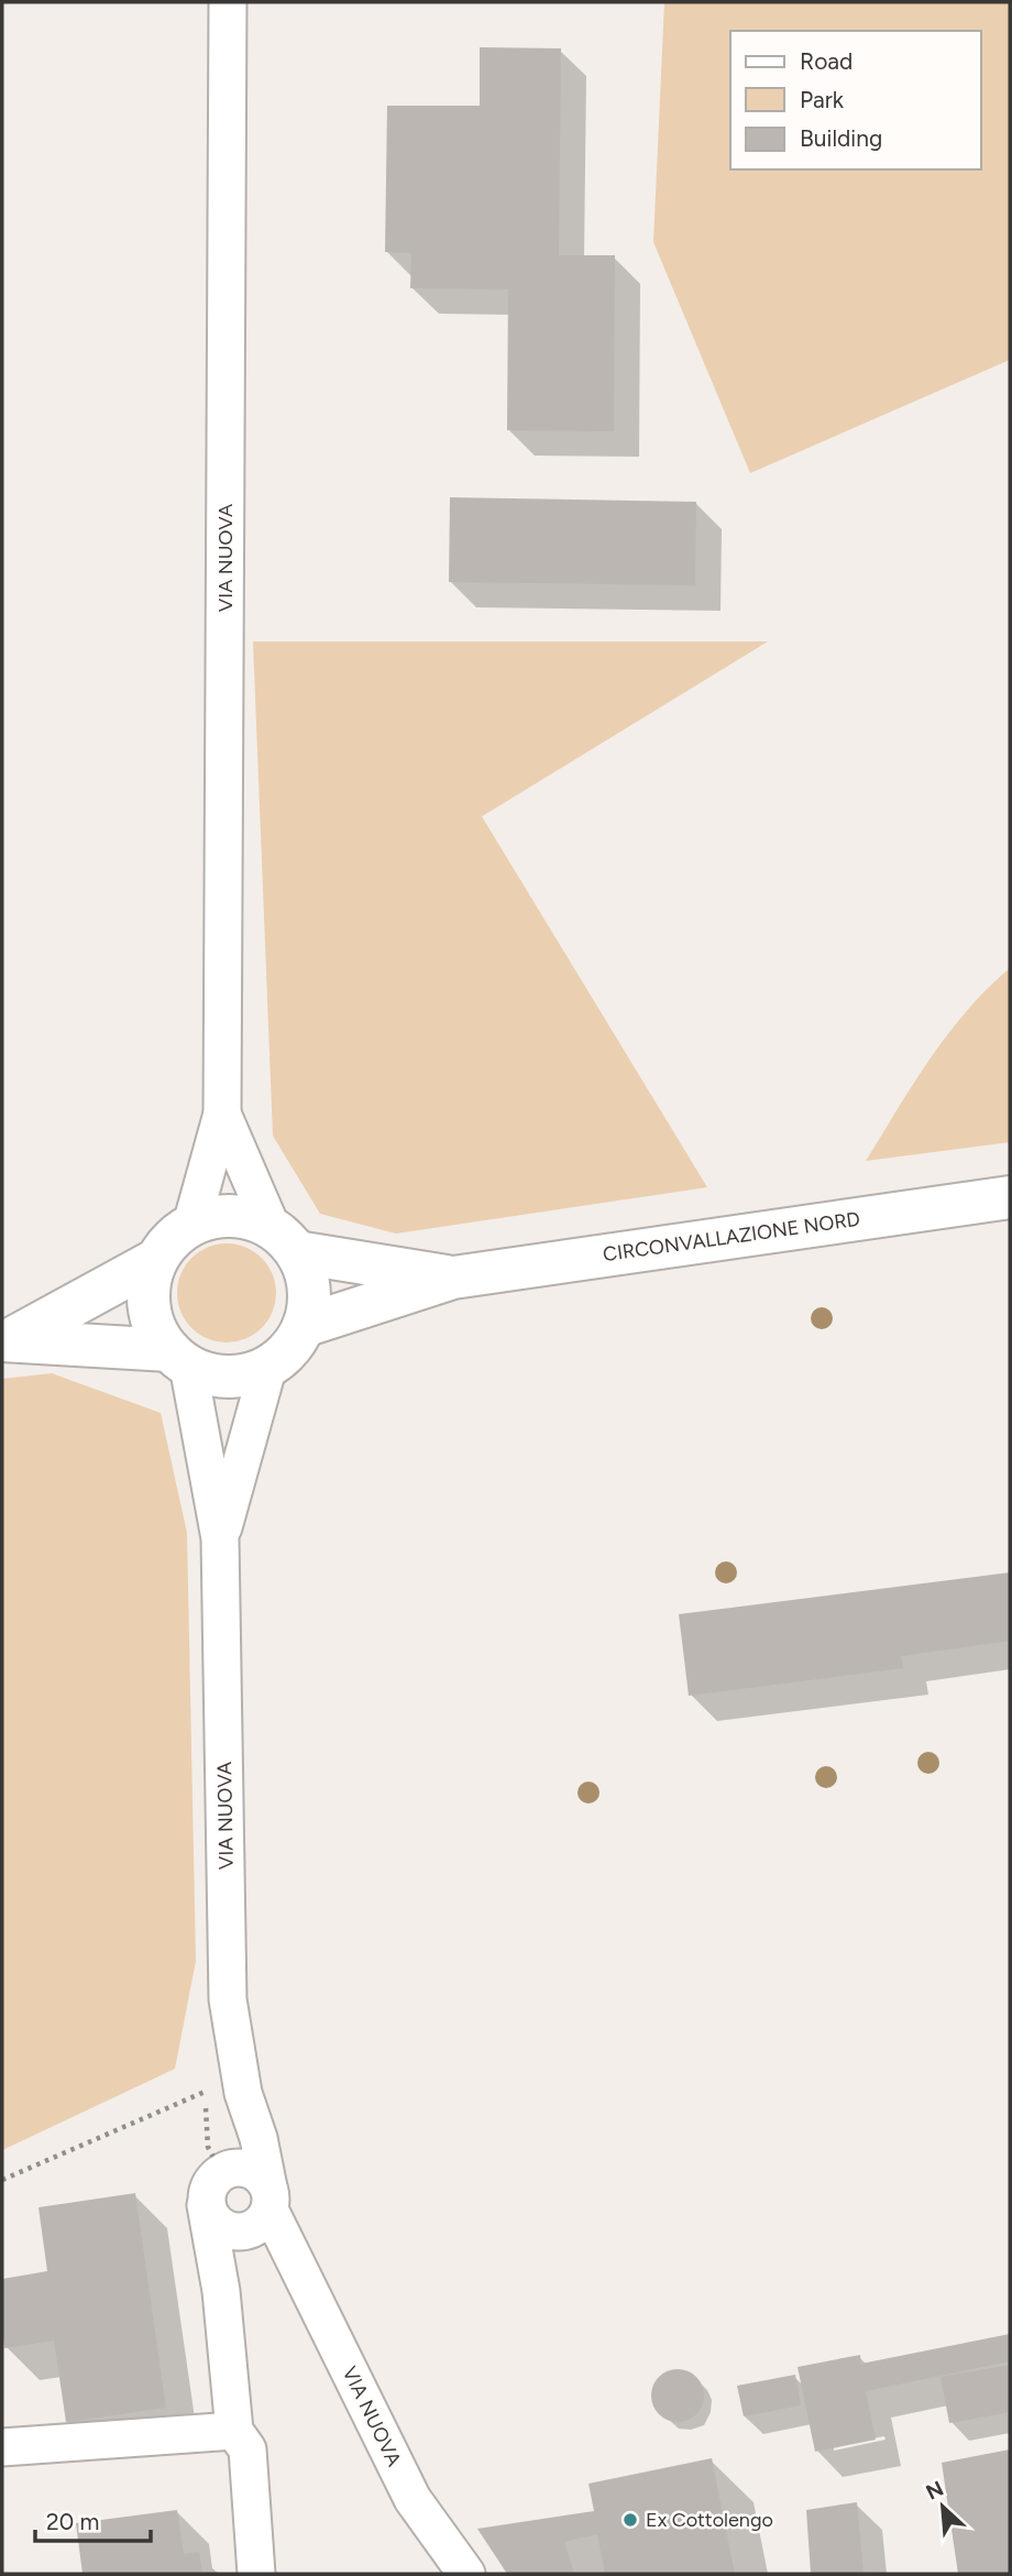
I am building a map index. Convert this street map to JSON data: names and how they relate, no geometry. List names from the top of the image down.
{
  "streets": {
    "street": ["VIA NUOVA", "CIRCONVALLAZIONE NORD"]
  },
  "crossings": [
    ["VIA NUOVA", "CIRCONVALLAZIONE NORD"]
  ],
  "places": ["Ex Cottolengo"],
  "legend": ["Road", "Park", "Building"],
  "scale_bar": "20 m",
  "north": "top left"
}
